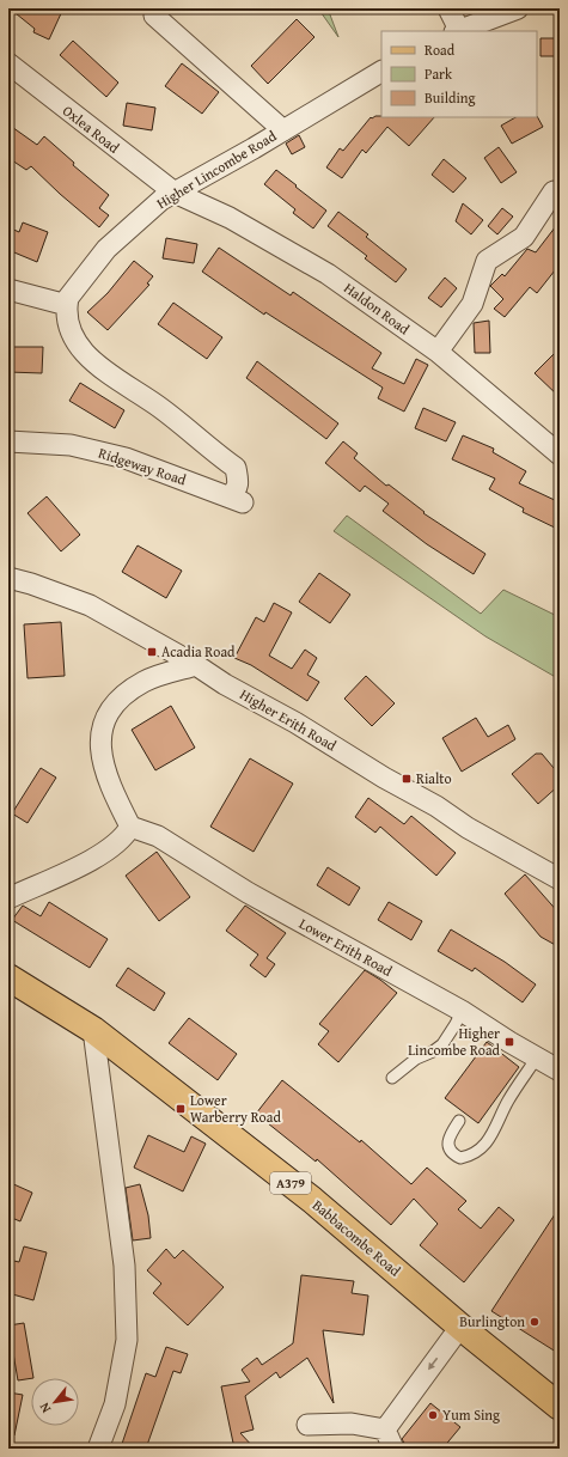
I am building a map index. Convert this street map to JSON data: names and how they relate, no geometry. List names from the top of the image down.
{
  "streets": {
    "main road": ["A379", "Babbacombe Road"],
    "street": [
      "Oxlea Road",
      "Higher Lincombe Road",
      "Haldon Road",
      "Ridgeway Road",
      "Higher Erith Road",
      "Lower Erith Road"
    ]
  },
  "crossings": [
    ["Oxlea Road", "Higher Lincombe Road"],
    ["Oxlea Road", "Haldon Road"],
    ["Higher Lincombe Road", "Haldon Road"],
    ["Higher Lincombe Road", "Ridgeway Road"]
  ],
  "places": {
    "transit": [
      "Acadia Road",
      "Rialto",
      "Higher Lincombe Road",
      "Lower Warberry Road"
    ],
    "other": ["Burlington", "Yum Sing"]
  },
  "legend": ["Road", "Park", "Building"],
  "north": "bottom left"
}
